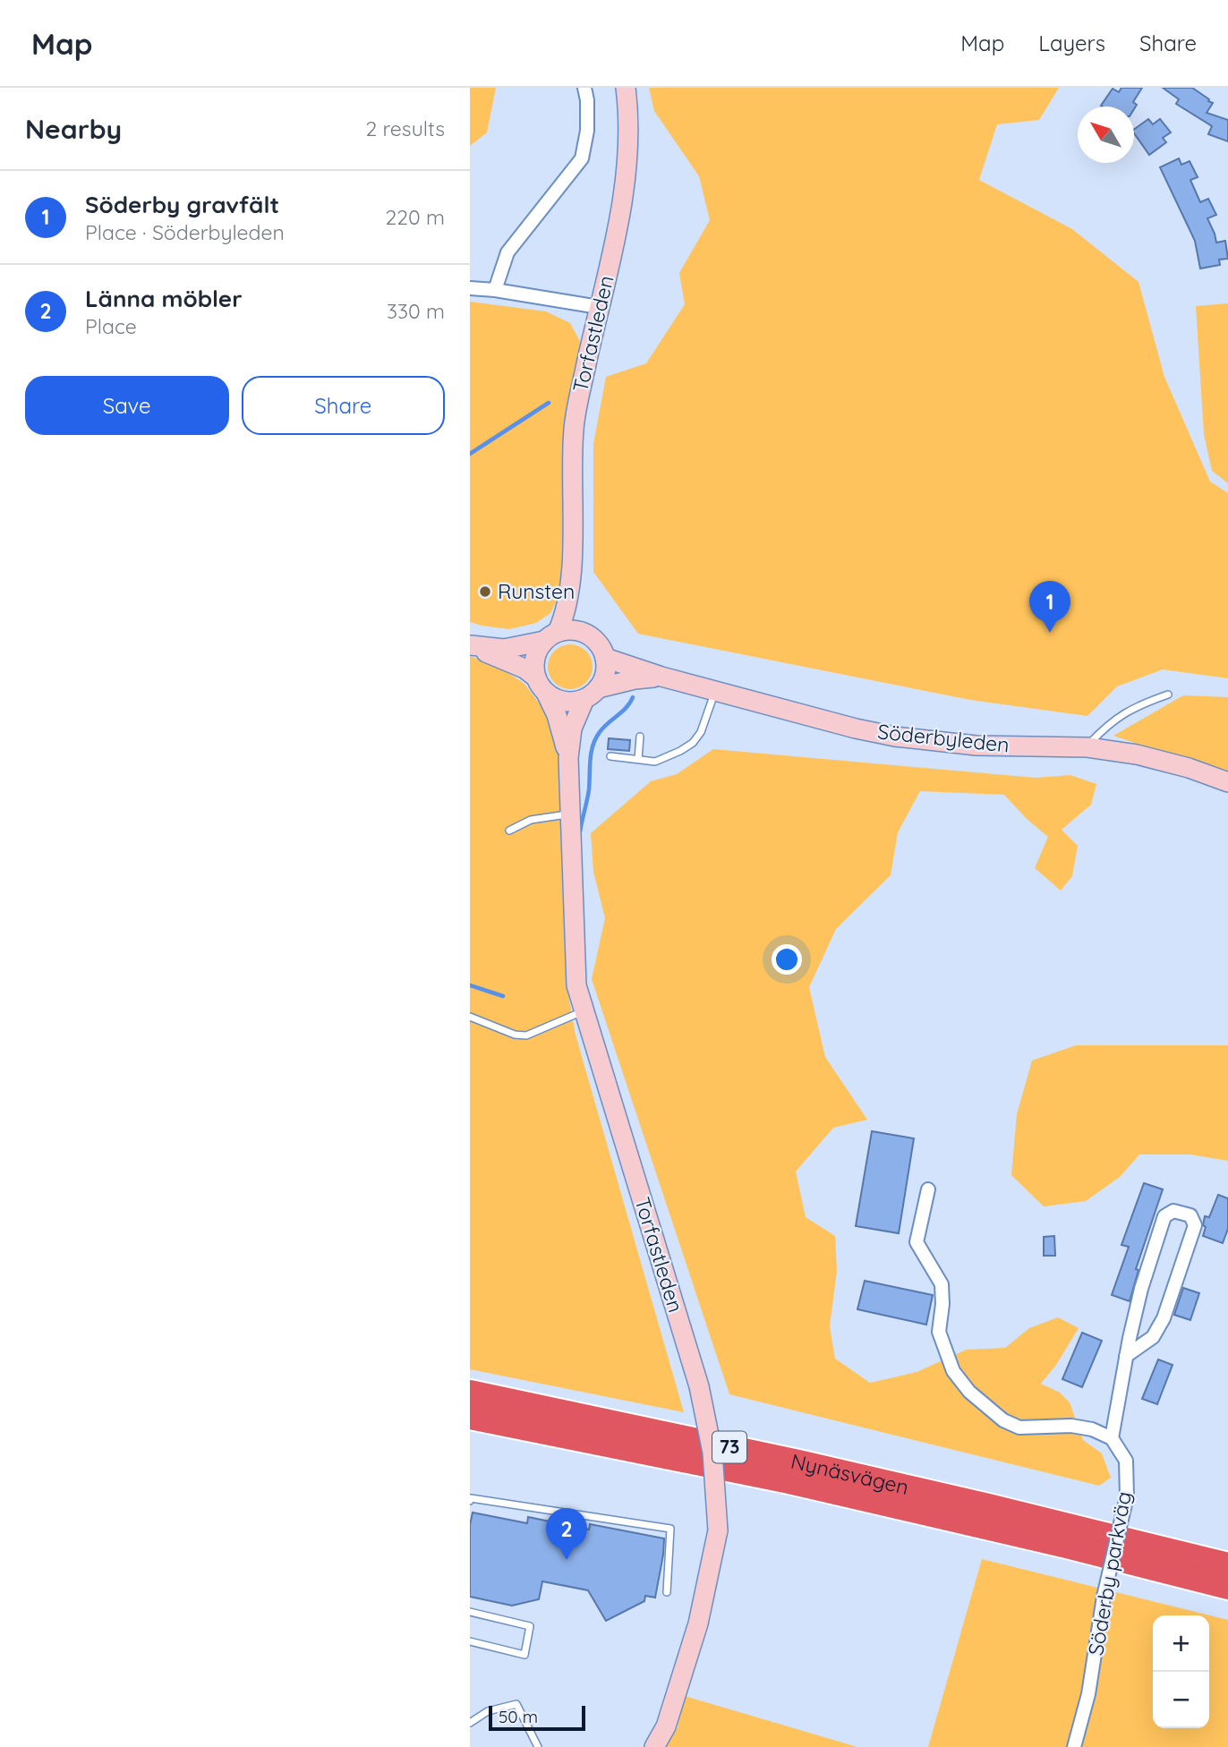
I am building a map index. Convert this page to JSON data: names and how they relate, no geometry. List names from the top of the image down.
{
  "streets": {
    "highway": ["73", "Nynäsvägen"],
    "street": ["Torfastleden", "Söderbyleden", "Söderby parkväg"]
  },
  "crossings": [
    ["Torfastleden", "Söderbyleden"]
  ],
  "places": ["Runsten"],
  "scale_bar": "50 m",
  "north": "top left",
  "page": {
    "header": "Map",
    "nav": ["Map", "Layers", "Share"],
    "heading": ["Nearby", "2 results"],
    "list": [
      {
        "mark": "1",
        "name": "Söderby gravfält",
        "note": "Place · Söderbyleden",
        "value": "220 m"
      },
      {
        "mark": "2",
        "name": "Länna möbler",
        "note": "Place",
        "value": "330 m"
      }
    ],
    "buttons": ["Save", "Share"],
    "pins": ["1", "2"],
    "map_buttons": ["+", "−"],
    "scale": "50 m"
  }
}
